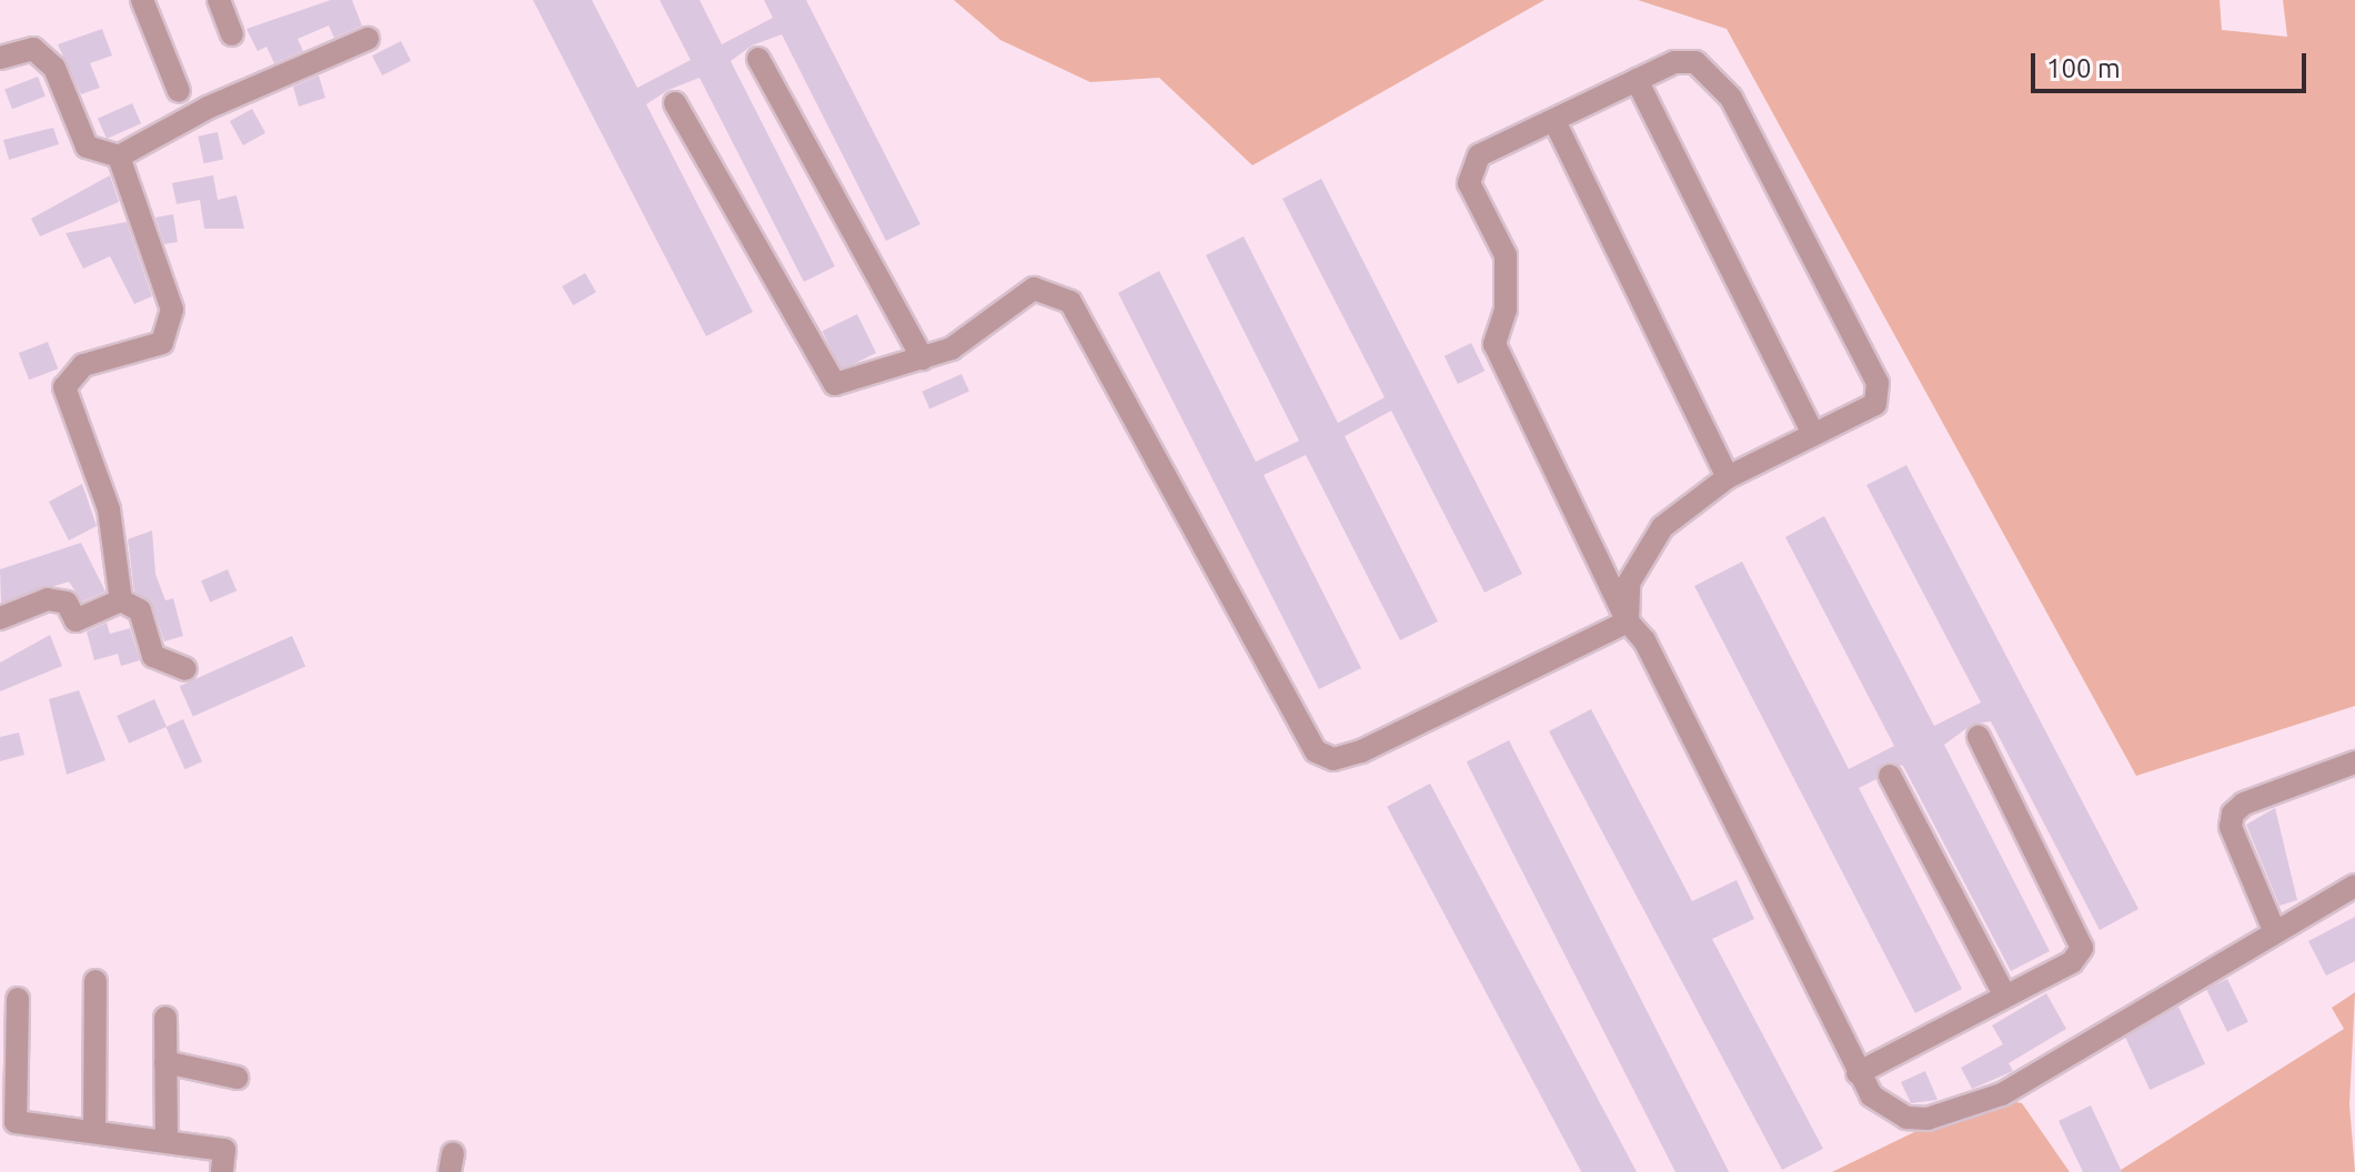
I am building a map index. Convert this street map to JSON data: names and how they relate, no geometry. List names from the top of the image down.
{
  "scale_bar": "100 m"
}
